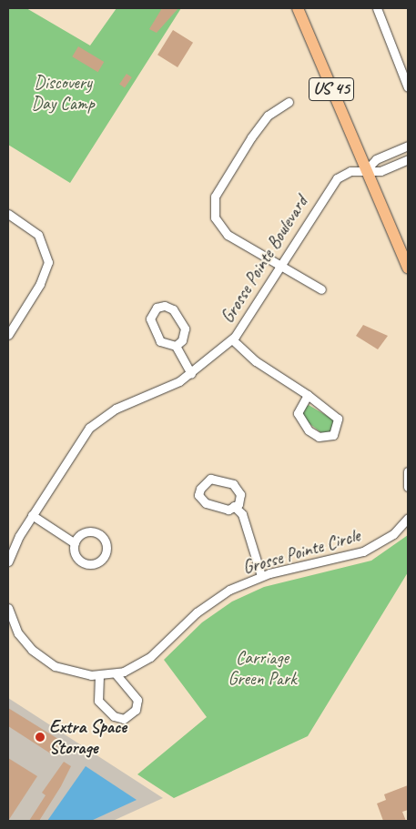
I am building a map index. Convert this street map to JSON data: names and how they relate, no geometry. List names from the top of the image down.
{
  "streets": {
    "main road": ["US 45"],
    "street": ["Grosse Pointe Boulevard", "Grosse Pointe Circle"]
  },
  "crossings": [
    ["US 45", "Grosse Pointe Boulevard"]
  ],
  "parks": ["Discovery Day Camp", "Carriage Green Park"],
  "places": ["Extra Space Storage"]
}
